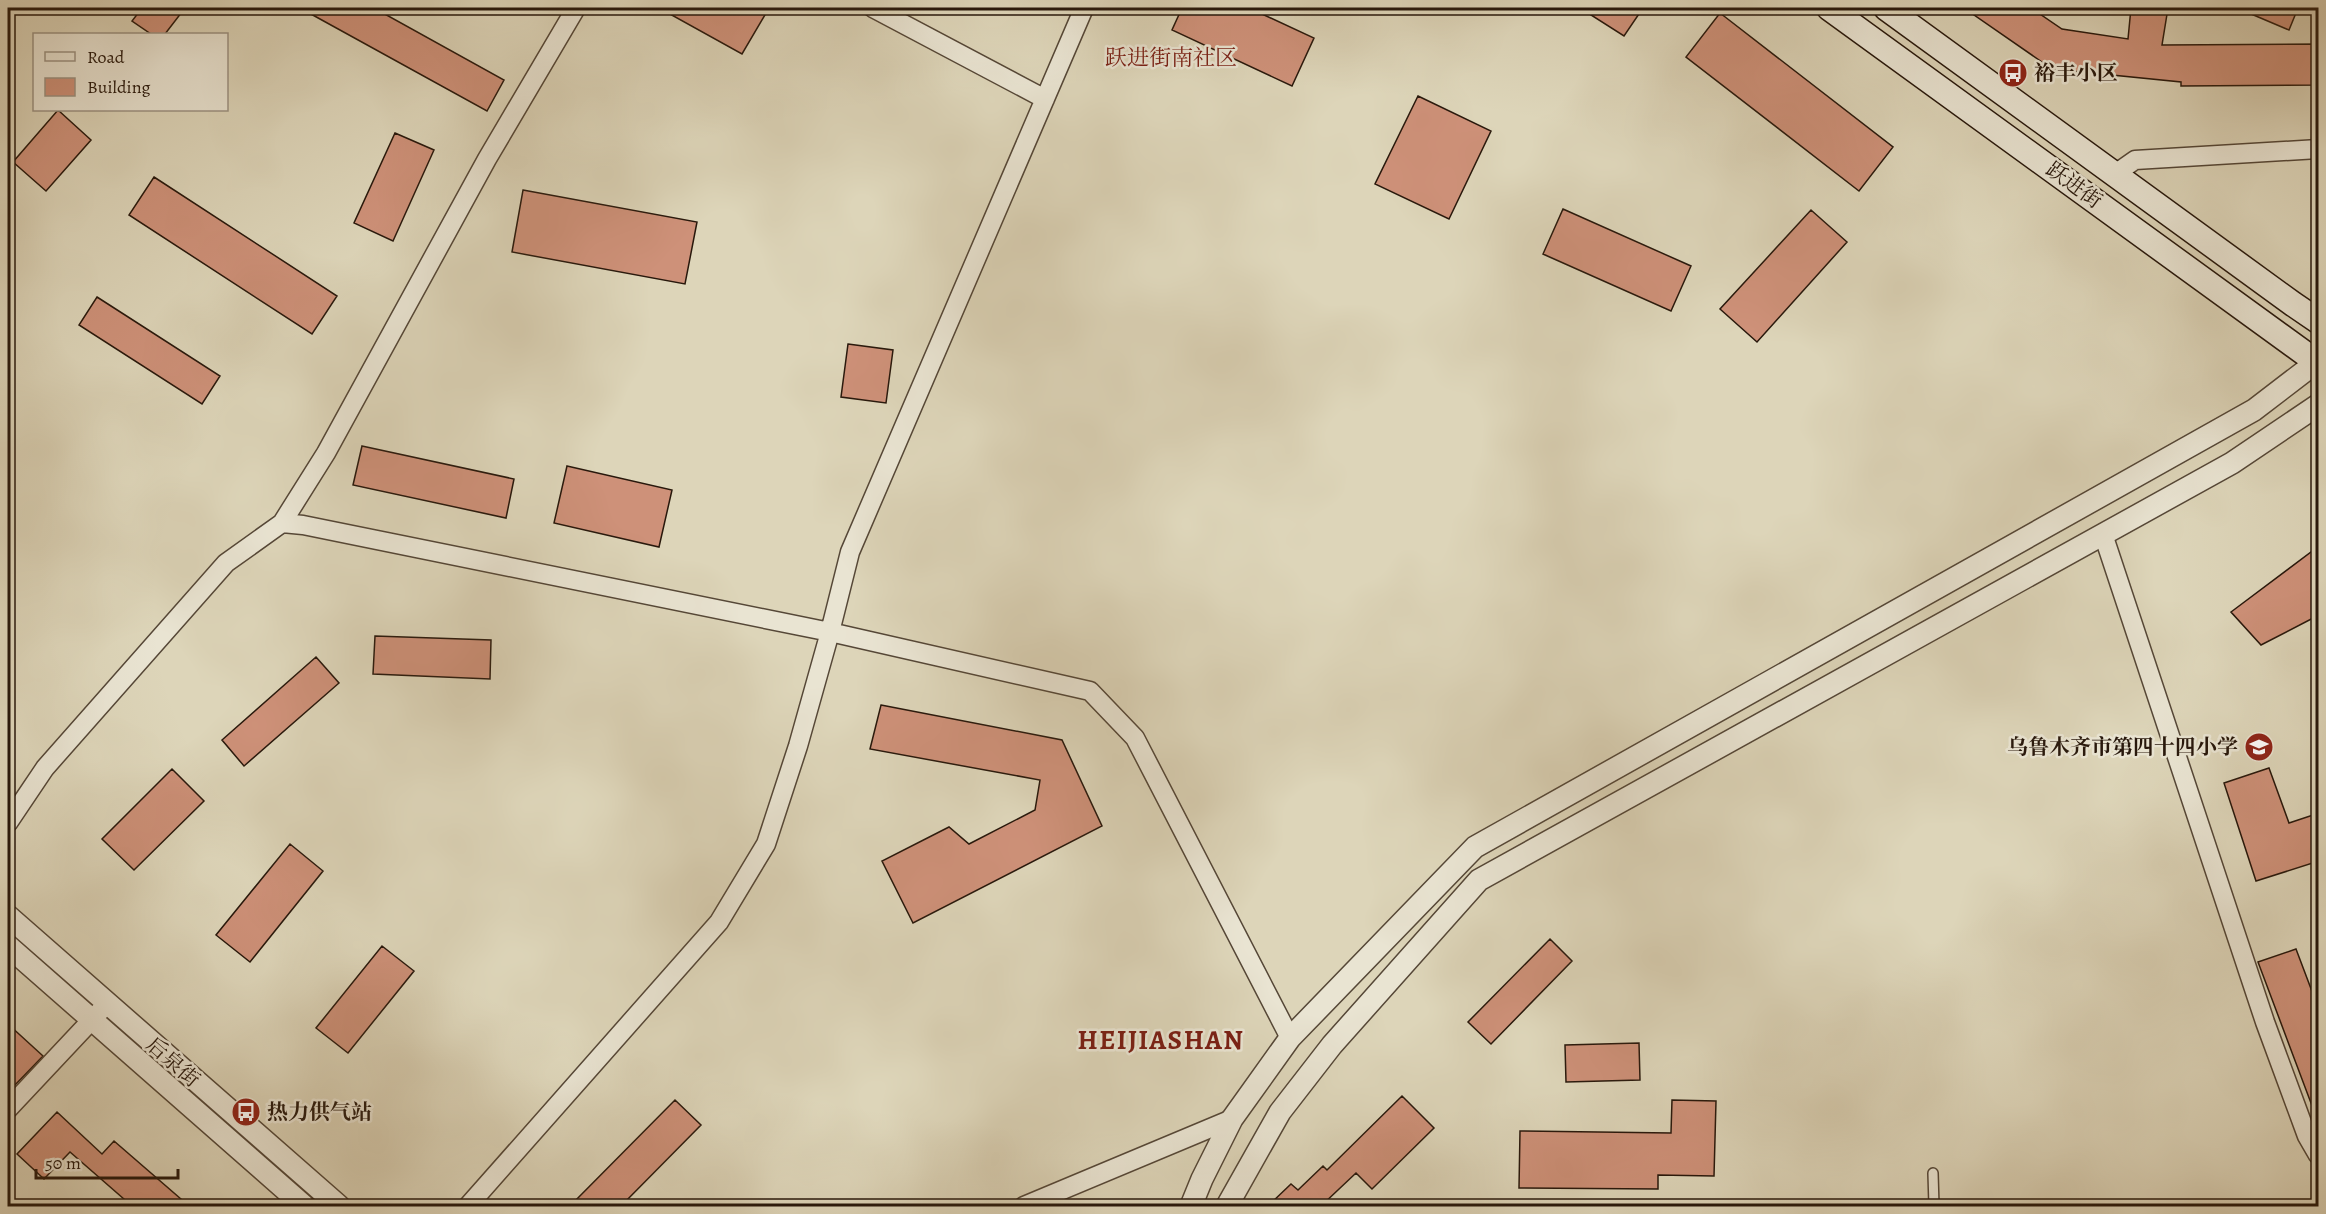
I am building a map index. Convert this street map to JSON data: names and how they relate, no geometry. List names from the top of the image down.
{
  "streets": {
    "main road": ["跃进街"],
    "street": ["后泉街"]
  },
  "districts": ["跃进街南社区", "HEIJIASHAN"],
  "places": {
    "bus stop": ["裕丰小区", "热力供气站"],
    "school or university": ["乌鲁木齐市第四十四小学"]
  },
  "legend": ["Road", "Building"],
  "scale_bar": "50 m"
}
